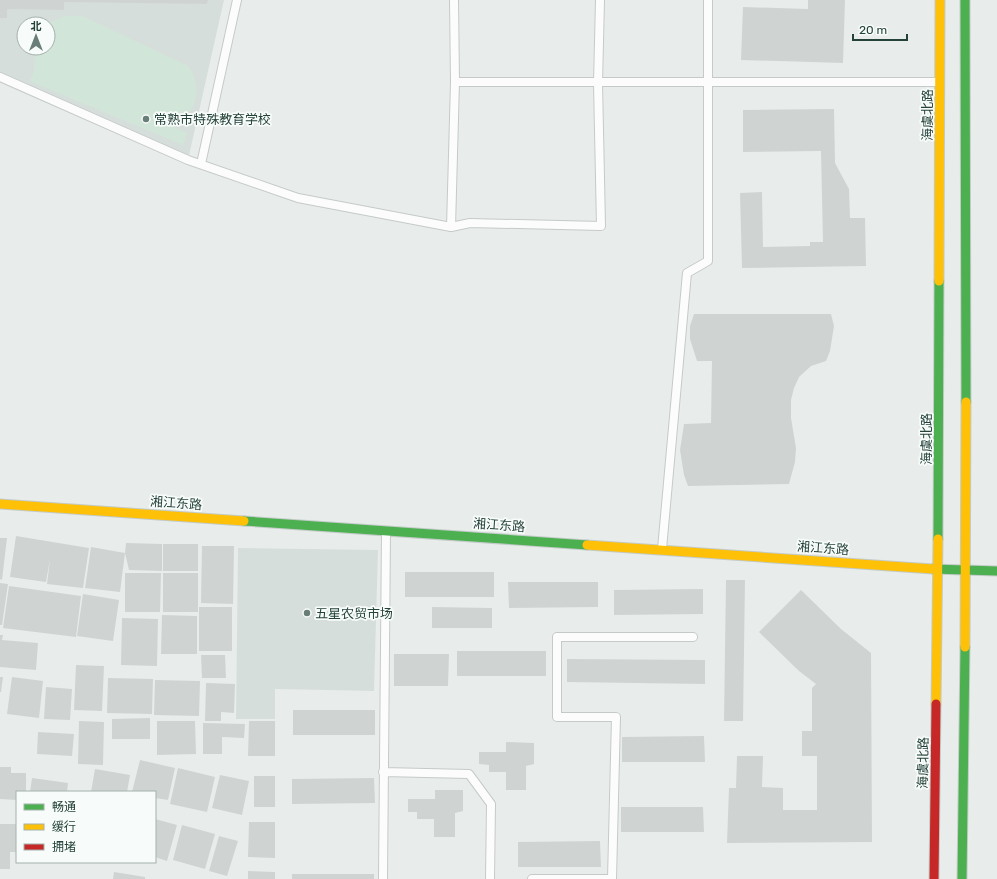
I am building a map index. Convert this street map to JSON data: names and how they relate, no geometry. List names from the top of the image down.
{
  "streets": {
    "main road": ["海虞北路", "湘江东路"]
  },
  "crossings": [
    ["海虞北路", "湘江东路"]
  ],
  "places": ["常熟市特殊教育学校", "五星农贸市场"],
  "legend": ["畅通", "缓行", "拥堵"],
  "scale_bar": "20 m",
  "north": "top"
}
